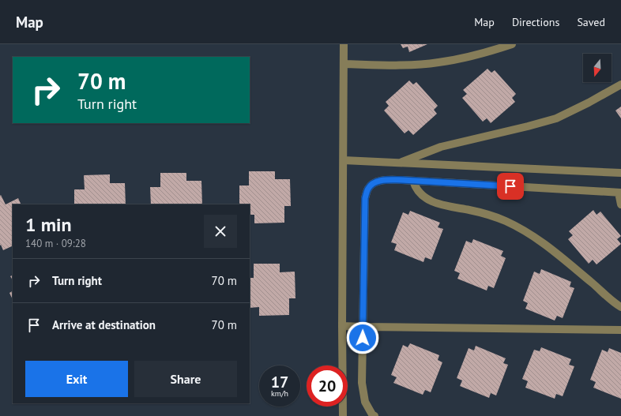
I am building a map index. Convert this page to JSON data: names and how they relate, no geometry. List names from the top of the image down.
{
  "north": "bottom",
  "page": {
    "header": "Map",
    "nav": ["Map", "Directions", "Saved"],
    "turn": ["70 m", "Turn right"],
    "heading": ["1 min", "140 m · 09:28"],
    "list": [
      {
        "name": "Turn right",
        "value": "70 m"
      },
      {
        "name": "Arrive at destination",
        "value": "70 m"
      }
    ],
    "buttons": ["Exit", "Share"],
    "speed": "17 km/h",
    "limit": "20"
  }
}
